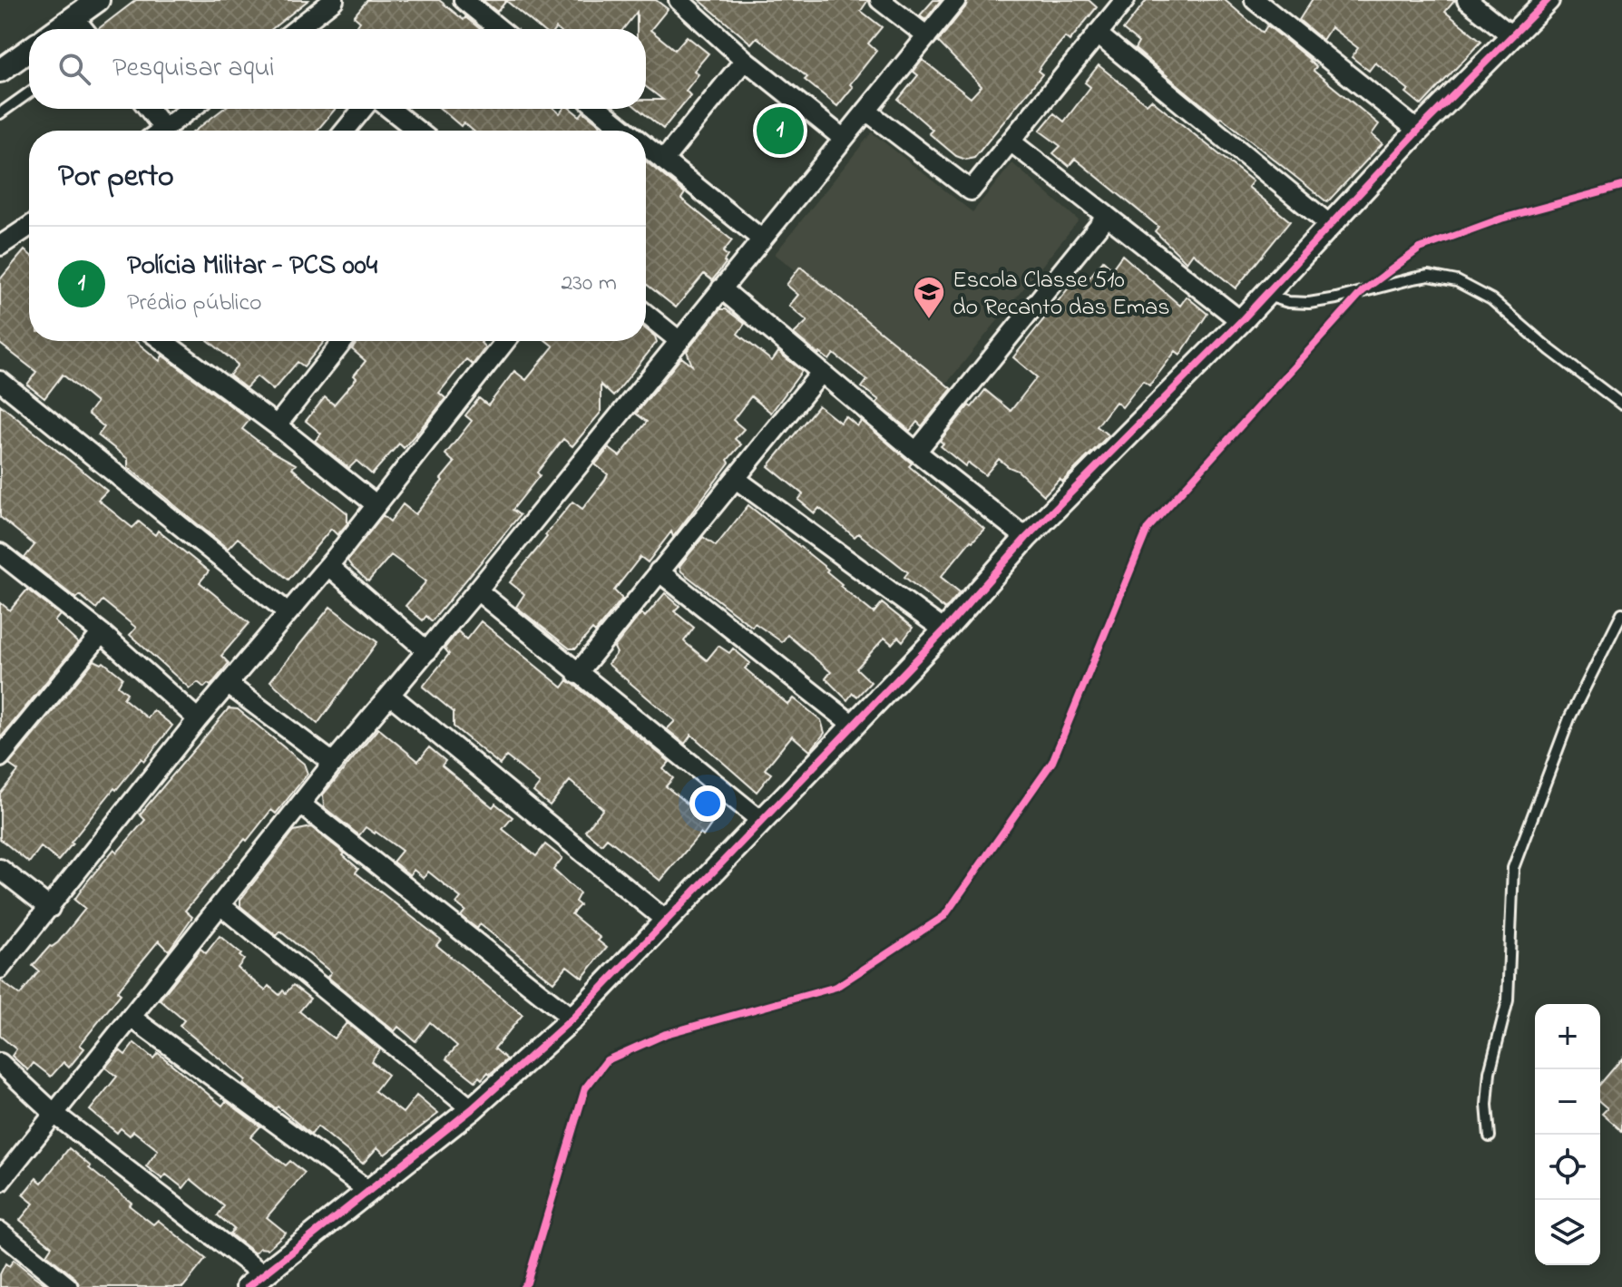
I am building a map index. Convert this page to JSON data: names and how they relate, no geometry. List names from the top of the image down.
{
  "places": {
    "school or university": ["Escola Classe 510 do Recanto das Emas"]
  },
  "page": {
    "search": "Pesquisar aqui",
    "pins": "1",
    "heading": "Por perto",
    "list": [
      {
        "mark": "1",
        "name": "Polícia Militar - PCS 004",
        "note": "Prédio público",
        "value": "230 m"
      }
    ],
    "map_buttons": ["+", "−"]
  }
}
